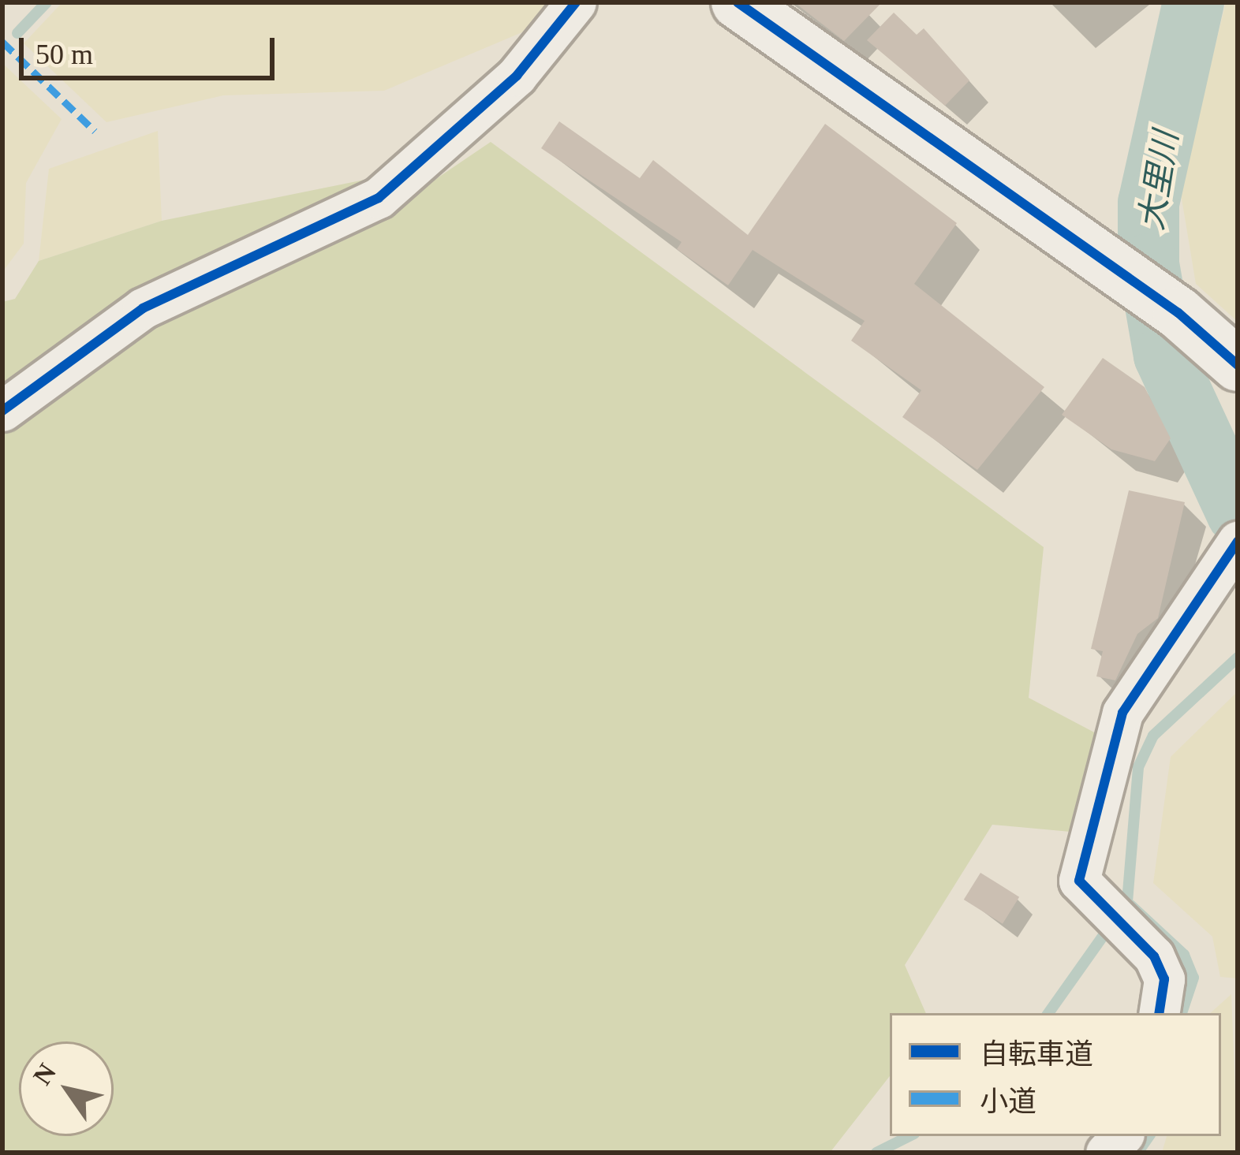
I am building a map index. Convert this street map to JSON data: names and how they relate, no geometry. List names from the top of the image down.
{
  "water": ["大里川"],
  "legend": ["自転車道", "小道"],
  "scale_bar": "50 m",
  "north": "top left"
}
